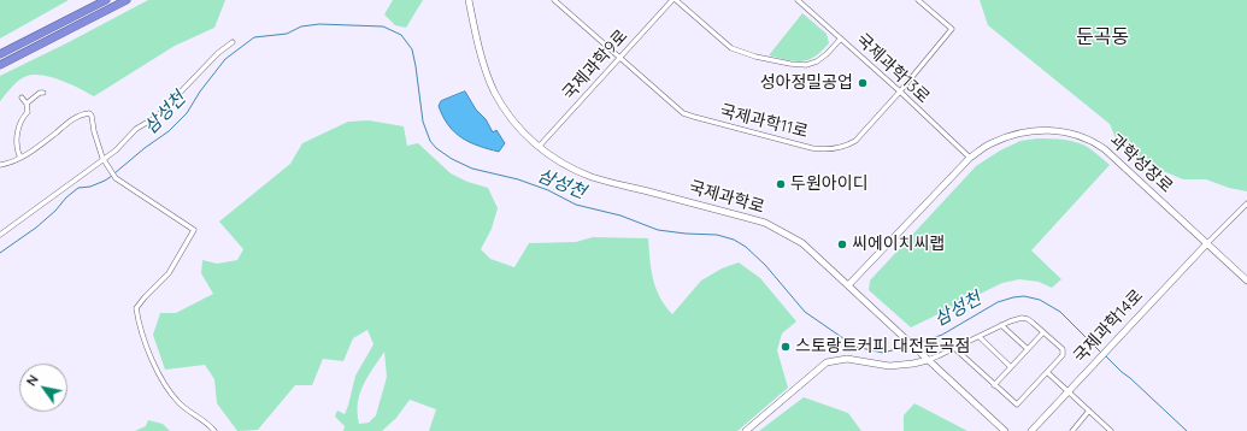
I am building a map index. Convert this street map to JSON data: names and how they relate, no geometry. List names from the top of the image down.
{
  "streets": {
    "street": [
      "국제과학9로",
      "국제과학13로",
      "국제과학11로",
      "과학성장로",
      "국제과학로",
      "국제과학14로"
    ]
  },
  "crossings": [
    ["국제과학9로", "국제과학11로"],
    ["국제과학9로", "국제과학로"],
    ["국제과학13로", "국제과학11로"],
    ["국제과학13로", "과학성장로"],
    ["과학성장로", "국제과학로"],
    ["과학성장로", "국제과학14로"]
  ],
  "districts": ["둔곡동"],
  "water": ["삼성천"],
  "places": [
    "성아정밀공업",
    "두원아이디",
    "씨에이치씨랩",
    "스토랑트커피 대전둔곡점"
  ],
  "north": "top left"
}
